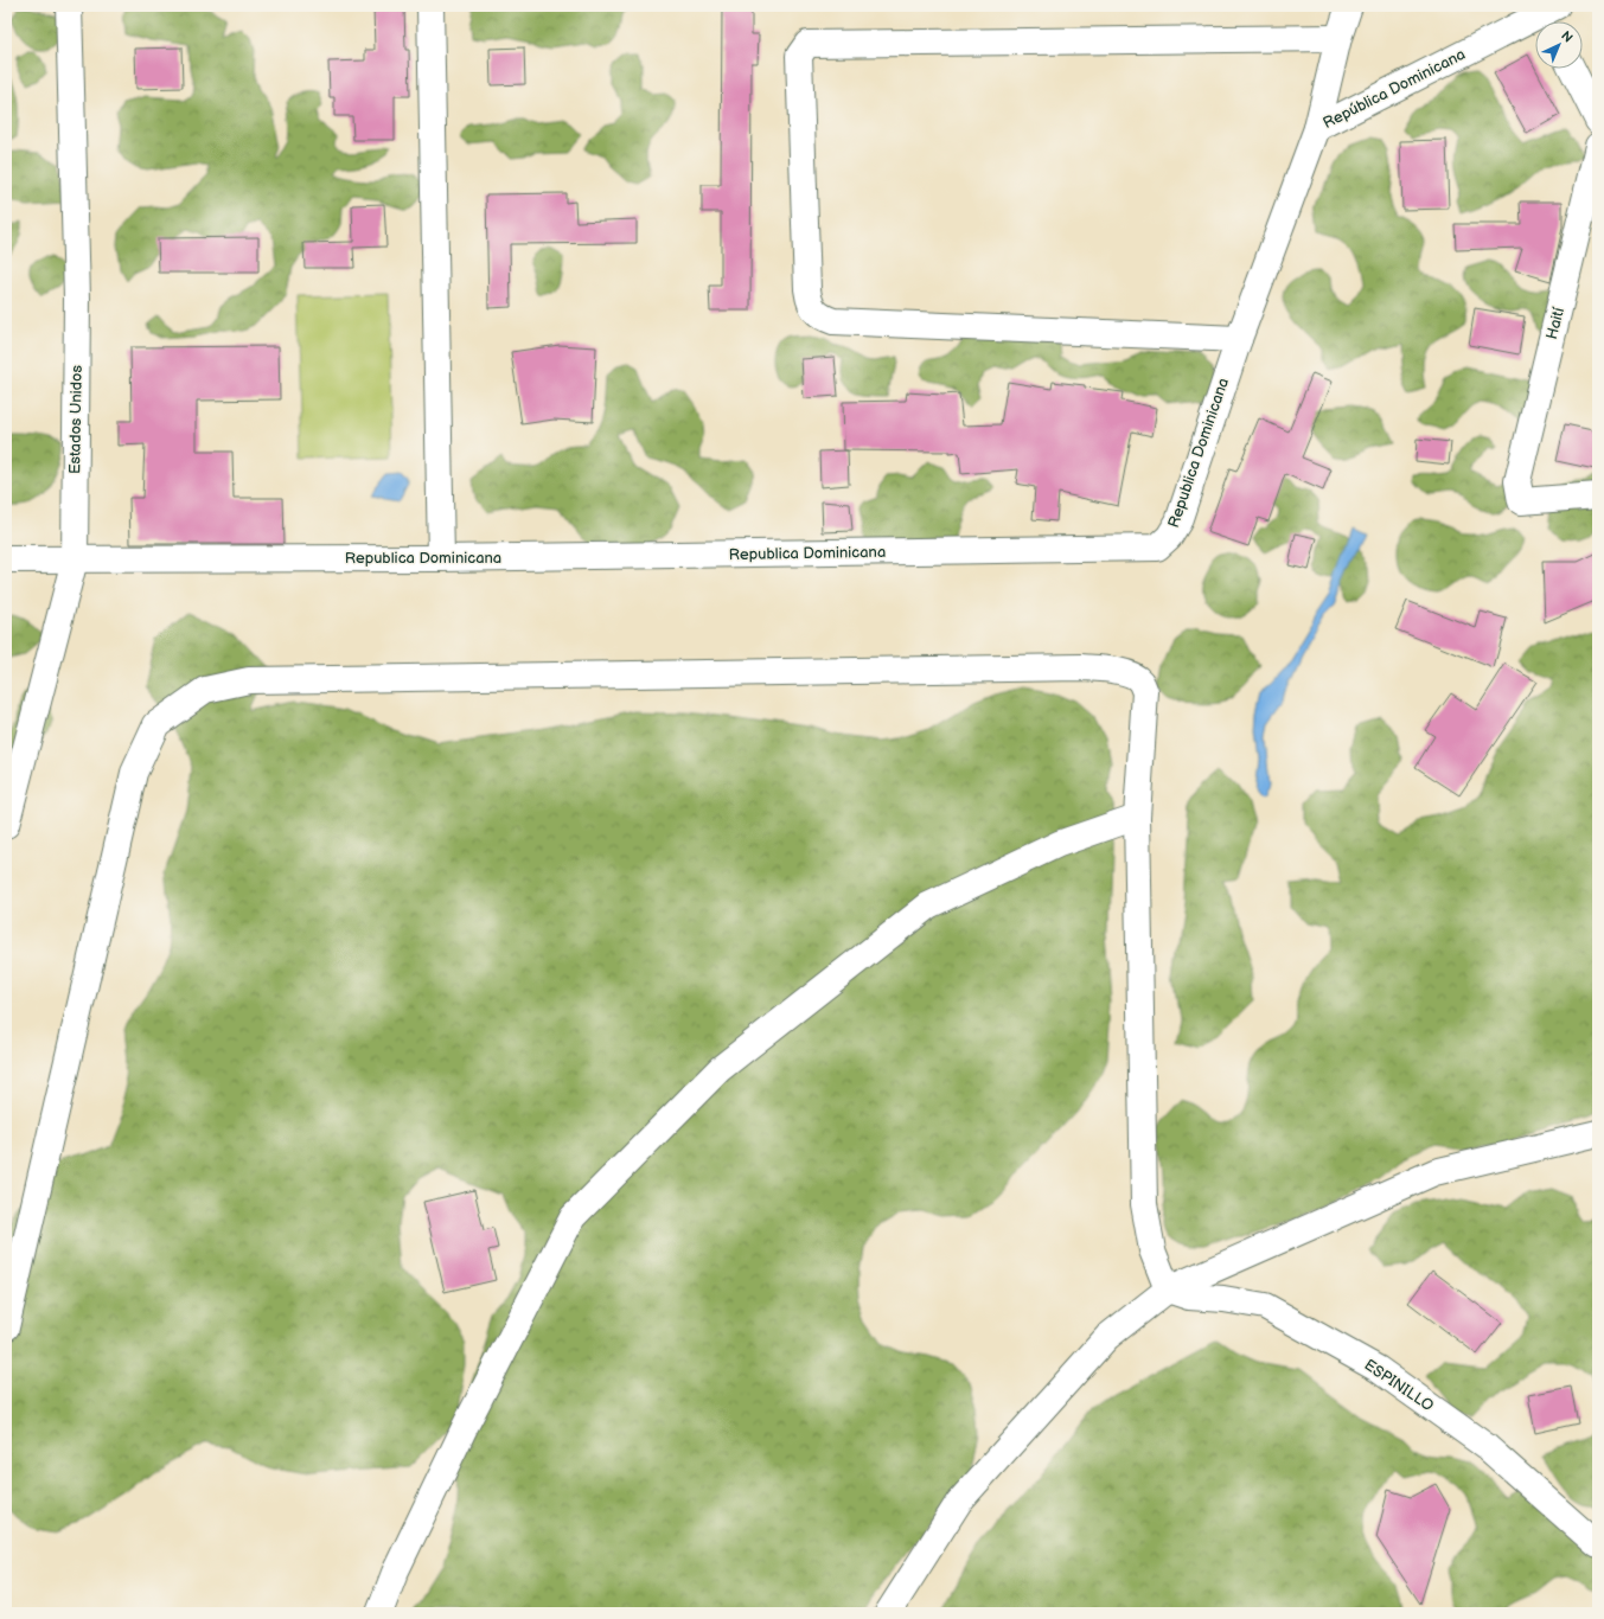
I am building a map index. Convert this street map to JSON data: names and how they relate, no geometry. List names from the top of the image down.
{
  "streets": {
    "street": [
      "República Dominicana",
      "Haití",
      "Estados Unidos",
      "Republica Dominicana",
      "ESPINILLO"
    ]
  },
  "crossings": [
    ["República Dominicana", "Republica Dominicana"],
    ["Estados Unidos", "Republica Dominicana"]
  ],
  "north": "top right"
}
